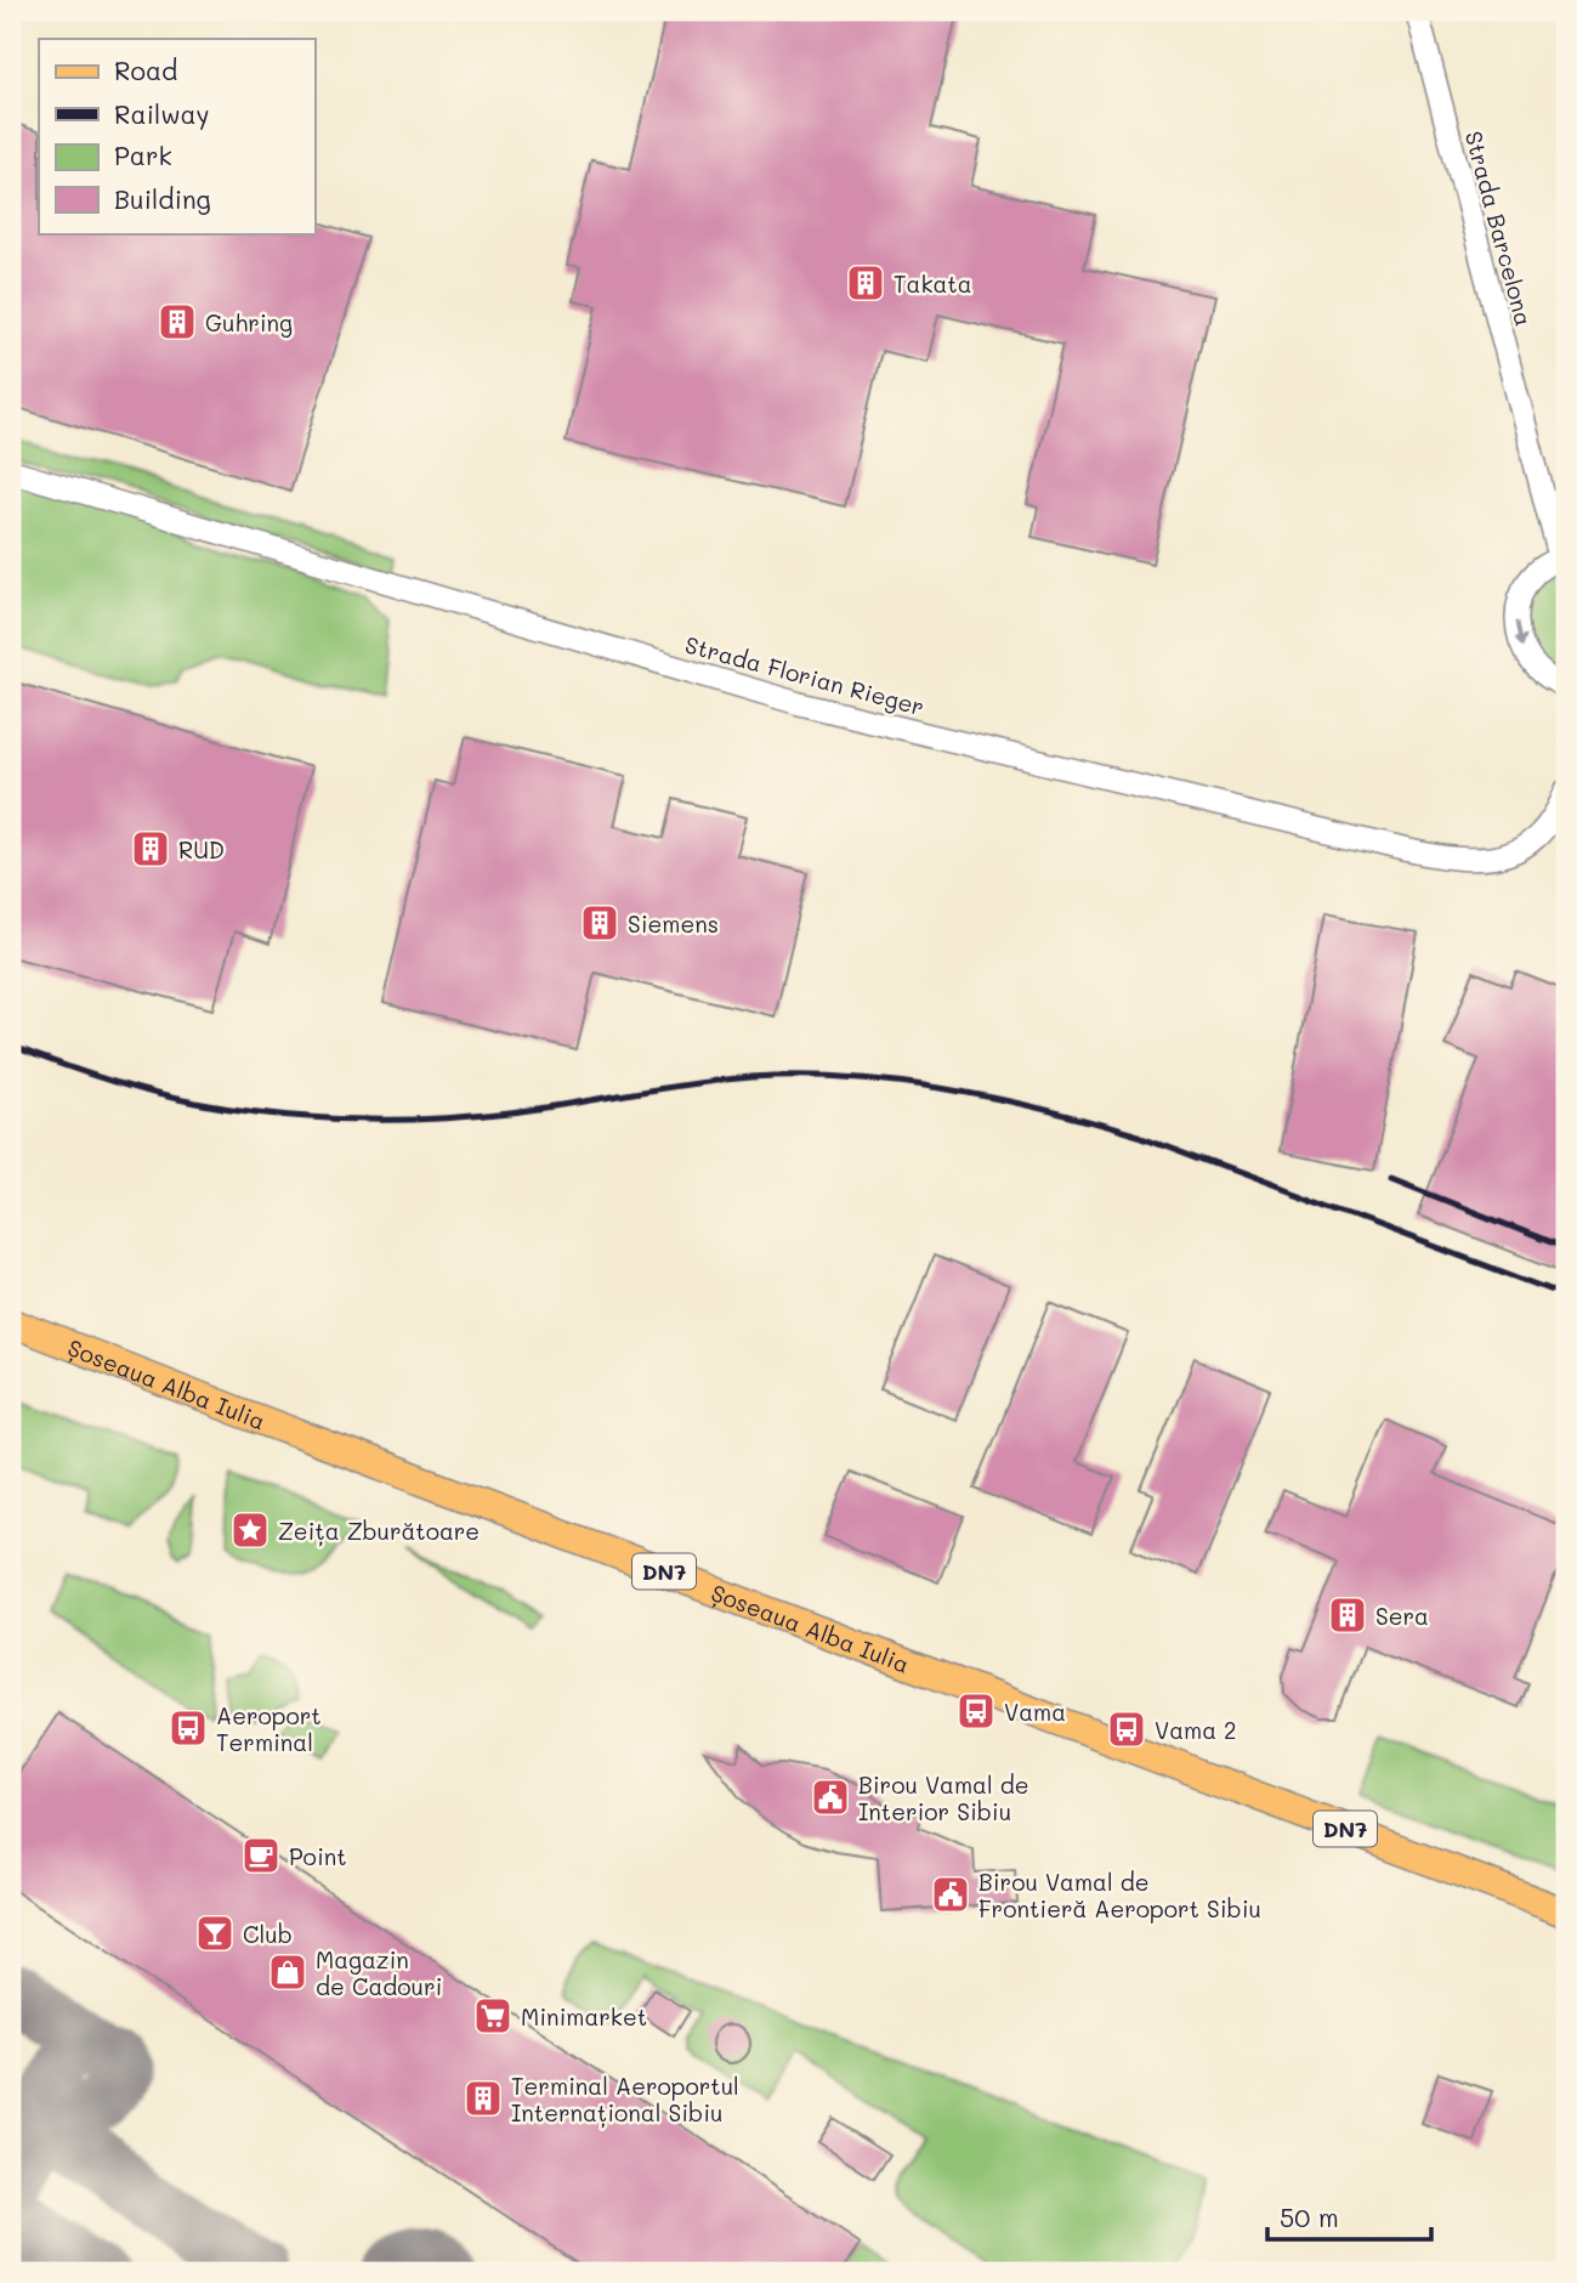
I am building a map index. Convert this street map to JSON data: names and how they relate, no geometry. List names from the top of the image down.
{
  "streets": {
    "main road": ["Șoseaua Alba Iulia", "DN7"],
    "street": ["Strada Barcelona", "Strada Florian Rieger"]
  },
  "places": {
    "building": [
      "Takata",
      "Guhring",
      "RUD",
      "Siemens",
      "Sera",
      "Terminal Aeroportul Internațional Sibiu"
    ],
    "place": ["Zeița Zburătoare"],
    "bus stop": ["Vama", "Aeroport Terminal", "Vama 2"],
    "public building": ["Birou Vamal de Interior Sibiu", "Birou Vamal de Frontieră Aeroport Sibiu"],
    "cafe": ["Point"],
    "bar": ["Club"],
    "shop": ["Magazin de Cadouri"],
    "supermarket": ["Minimarket"]
  },
  "legend": [
    "Road",
    "Railway",
    "Park",
    "Building"
  ],
  "scale_bar": "50 m"
}
